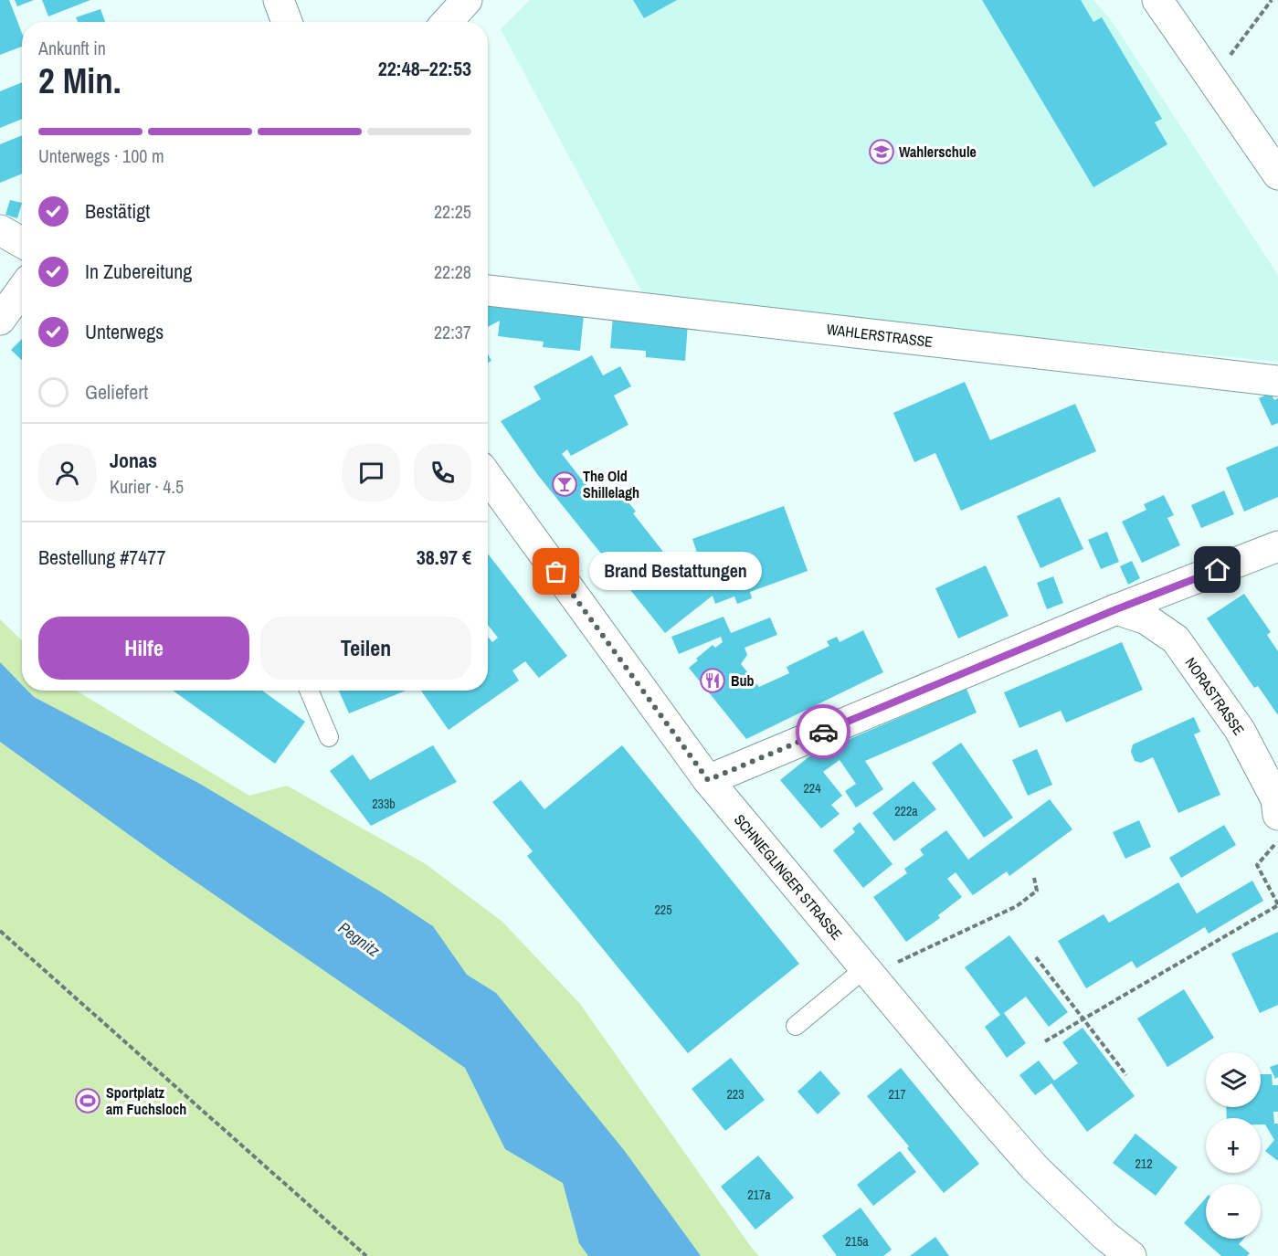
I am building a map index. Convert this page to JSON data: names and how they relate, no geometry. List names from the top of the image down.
{
  "streets": {
    "street": ["WAHLERSTRASSE", "NORASTRASSE", "SCHNIEGLINGER STRASSE"]
  },
  "water": ["Pegnitz"],
  "places": {
    "school or university": ["Wahlerschule"],
    "bar": ["The Old Shillelagh"],
    "other": ["Brand Bestattungen"],
    "restaurant": ["Bub"],
    "sports": ["Sportplatz am Fuchsloch"]
  },
  "house_numbers": [
    "224",
    "233b",
    "222a",
    "225",
    "223",
    "217",
    "212",
    "217a",
    "215a"
  ],
  "page": {
    "heading": ["2 Min.", "Ankunft in", "22:48–22:53"],
    "panel": [
      "Jonas",
      "Kurier · 4.5",
      "Bestellung #7477",
      "38.97 €"
    ],
    "bar": "Unterwegs · 100 m",
    "list": [
      ["Bestätigt", "22:25"],
      ["In Zubereitung", "22:28"],
      ["Unterwegs", "22:37"],
      "Geliefert"
    ],
    "bubble": "Brand Bestattungen",
    "buttons": ["Hilfe", "Teilen"],
    "map_buttons": ["+", "−"]
  }
}
